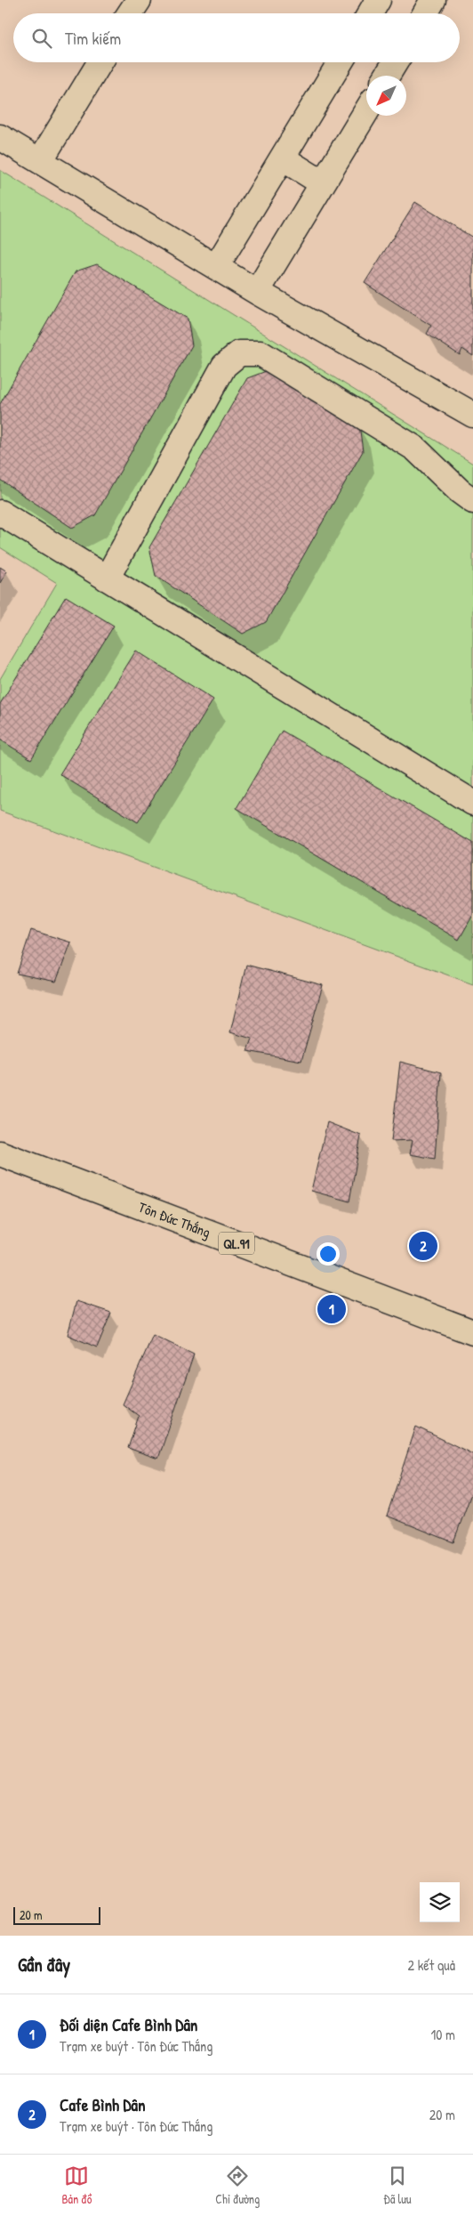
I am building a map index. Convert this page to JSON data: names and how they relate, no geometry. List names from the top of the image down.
{
  "streets": {
    "main road": ["Tôn Đức Thắng", "QL.91"]
  },
  "scale_bar": "20 m",
  "north": "bottom left",
  "page": {
    "search": "Tìm kiếm",
    "pins": ["2", "1"],
    "scale": "20 m",
    "heading": ["Gần đây", "2 kết quả"],
    "list": [
      {
        "mark": "1",
        "name": "Đối diện Cafe Bình Dân",
        "note": "Trạm xe buýt · Tôn Đức Thắng",
        "value": "10 m"
      },
      {
        "mark": "2",
        "name": "Cafe Bình Dân",
        "note": "Trạm xe buýt · Tôn Đức Thắng",
        "value": "20 m"
      }
    ],
    "nav": ["Bản đồ", "Chỉ đường", "Đã lưu"]
  }
}
